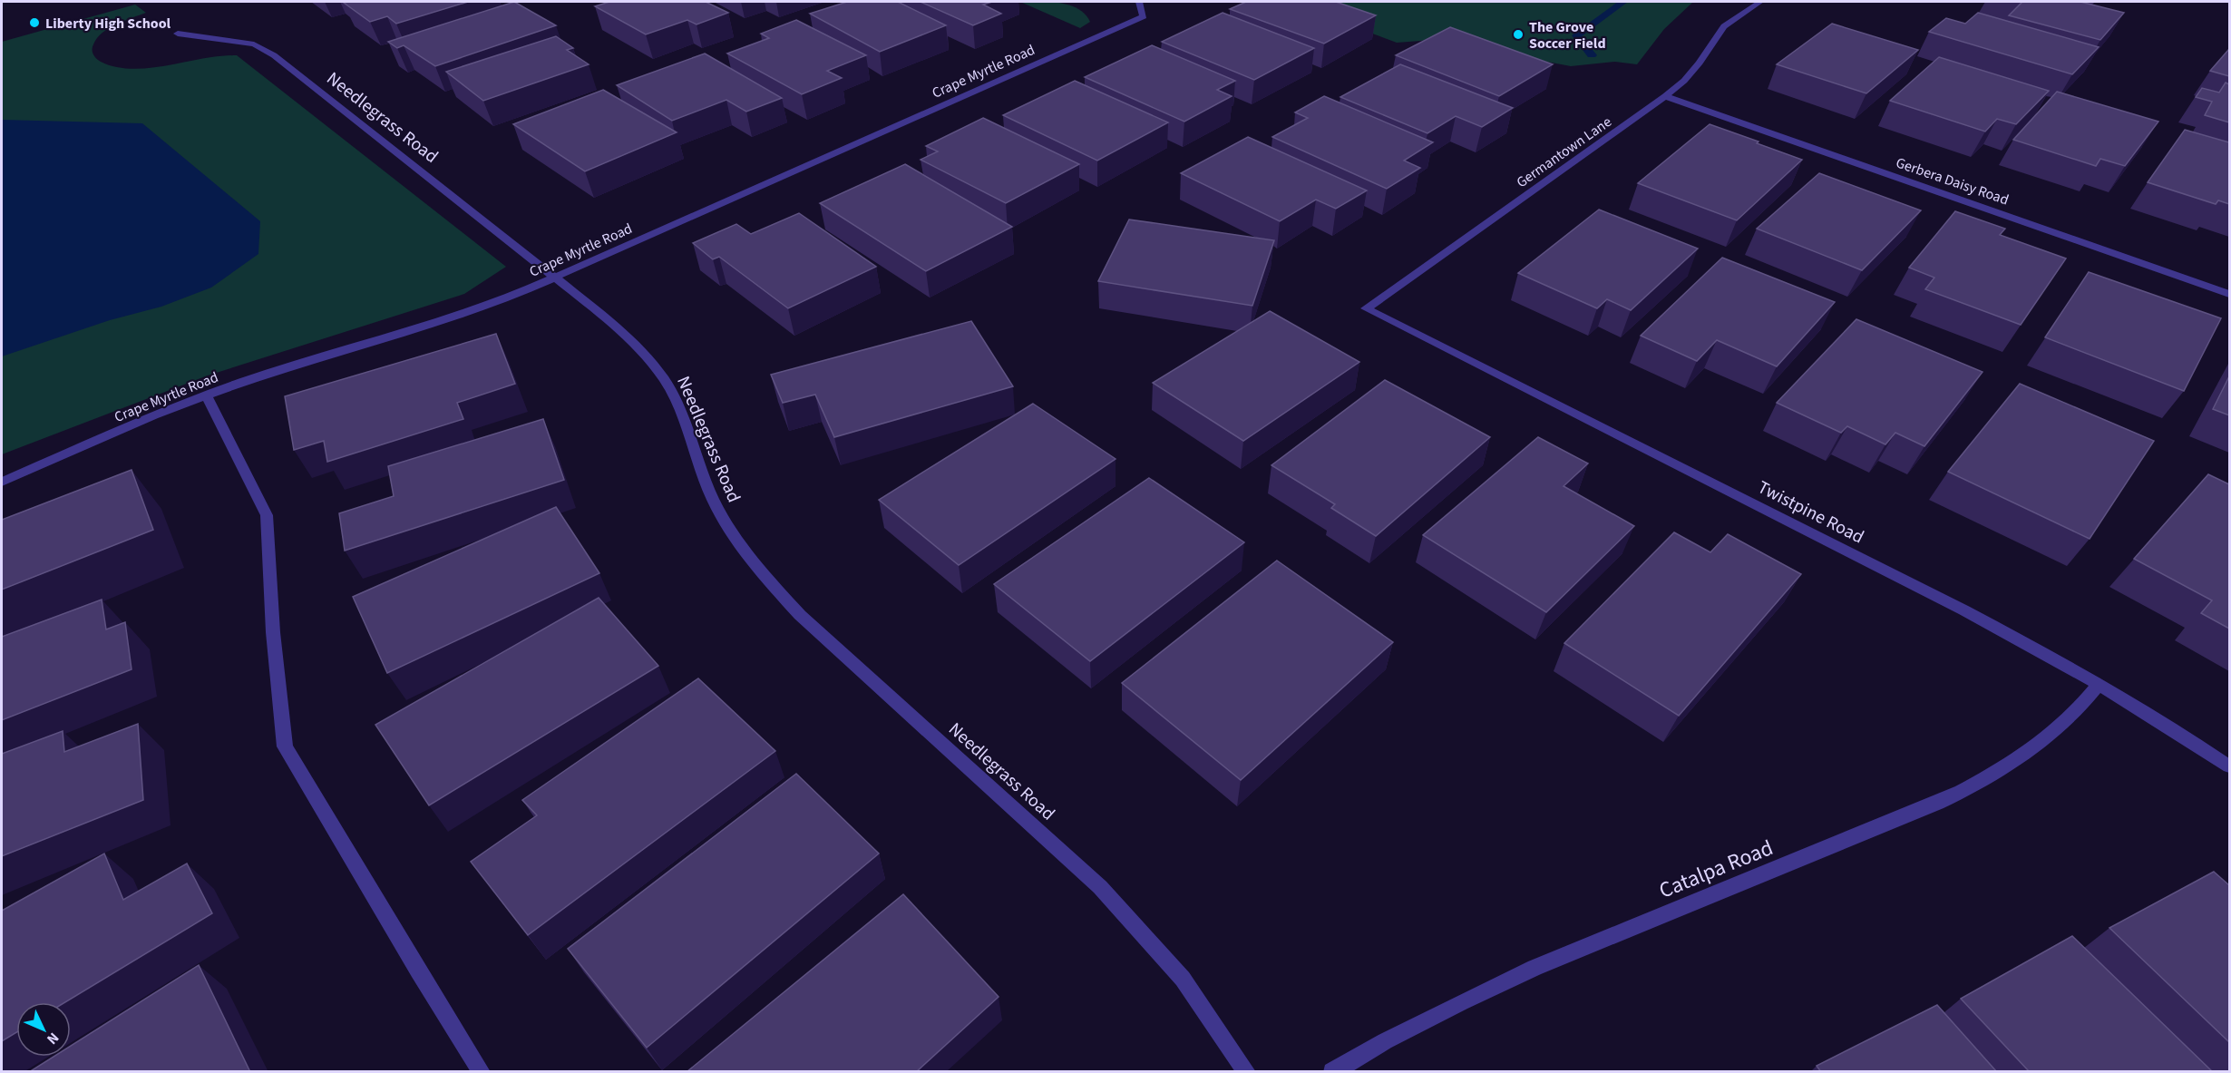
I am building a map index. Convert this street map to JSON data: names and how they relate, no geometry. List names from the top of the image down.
{
  "streets": {
    "street": [
      "Crape Myrtle Road",
      "Needlegrass Road",
      "Germantown Lane",
      "Gerbera Daisy Road",
      "Twistpine Road",
      "Catalpa Road"
    ]
  },
  "crossings": [
    ["Crape Myrtle Road", "Needlegrass Road"],
    ["Germantown Lane", "Gerbera Daisy Road"],
    ["Germantown Lane", "Twistpine Road"],
    ["Twistpine Road", "Catalpa Road"]
  ],
  "places": ["Liberty High School", "The Grove Soccer Field"],
  "north": "bottom right"
}
